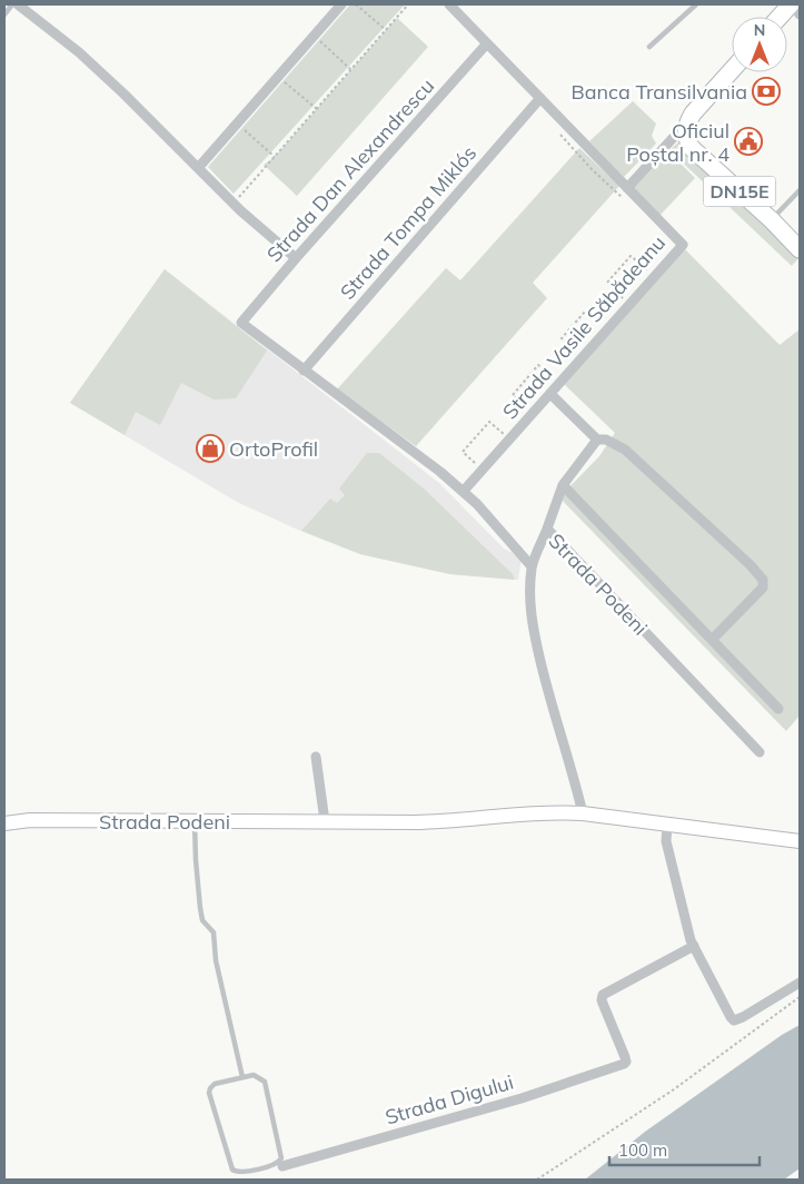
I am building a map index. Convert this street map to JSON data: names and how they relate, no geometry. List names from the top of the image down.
{
  "streets": {
    "main road": ["DN15E", "Strada Podeni"],
    "street": [
      "Strada Dan Alexandrescu",
      "Strada Tompa Miklós",
      "Strada Vasile Săbădeanu",
      "Strada Digului"
    ]
  },
  "crossings": [
    ["Strada Dan Alexandrescu", "Strada Tompa Miklós"],
    ["Strada Dan Alexandrescu", "Strada Vasile Săbădeanu"],
    ["Strada Tompa Miklós", "Strada Vasile Săbădeanu"]
  ],
  "places": {
    "bank": ["Banca Transilvania"],
    "public building": ["Oficiul Poștal nr. 4"],
    "shop": ["OrtoProfil"]
  },
  "scale_bar": "100 m",
  "north": "top"
}
